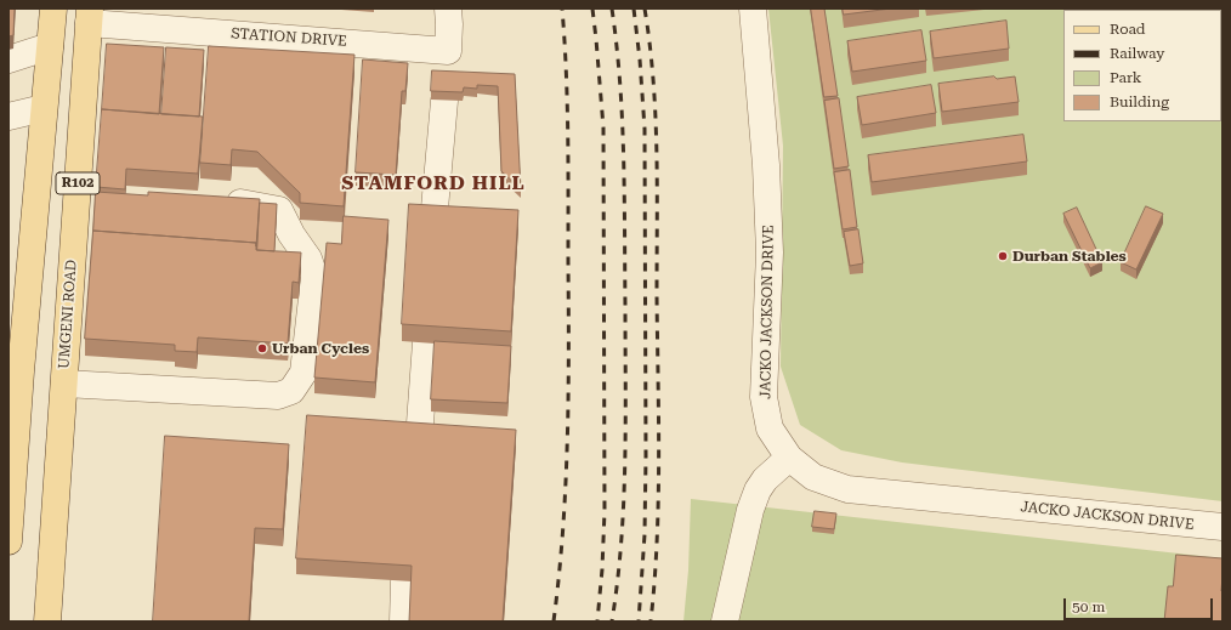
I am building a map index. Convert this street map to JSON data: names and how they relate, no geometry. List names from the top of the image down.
{
  "streets": {
    "main road": ["R102", "UMGENI ROAD"],
    "street": ["STATION DRIVE", "JACKO JACKSON DRIVE"]
  },
  "crossings": [
    ["STATION DRIVE", "UMGENI ROAD"]
  ],
  "districts": ["STAMFORD HILL"],
  "places": ["Durban Stables", "Urban Cycles"],
  "legend": [
    "Road",
    "Railway",
    "Park",
    "Building"
  ],
  "scale_bar": "50 m"
}
